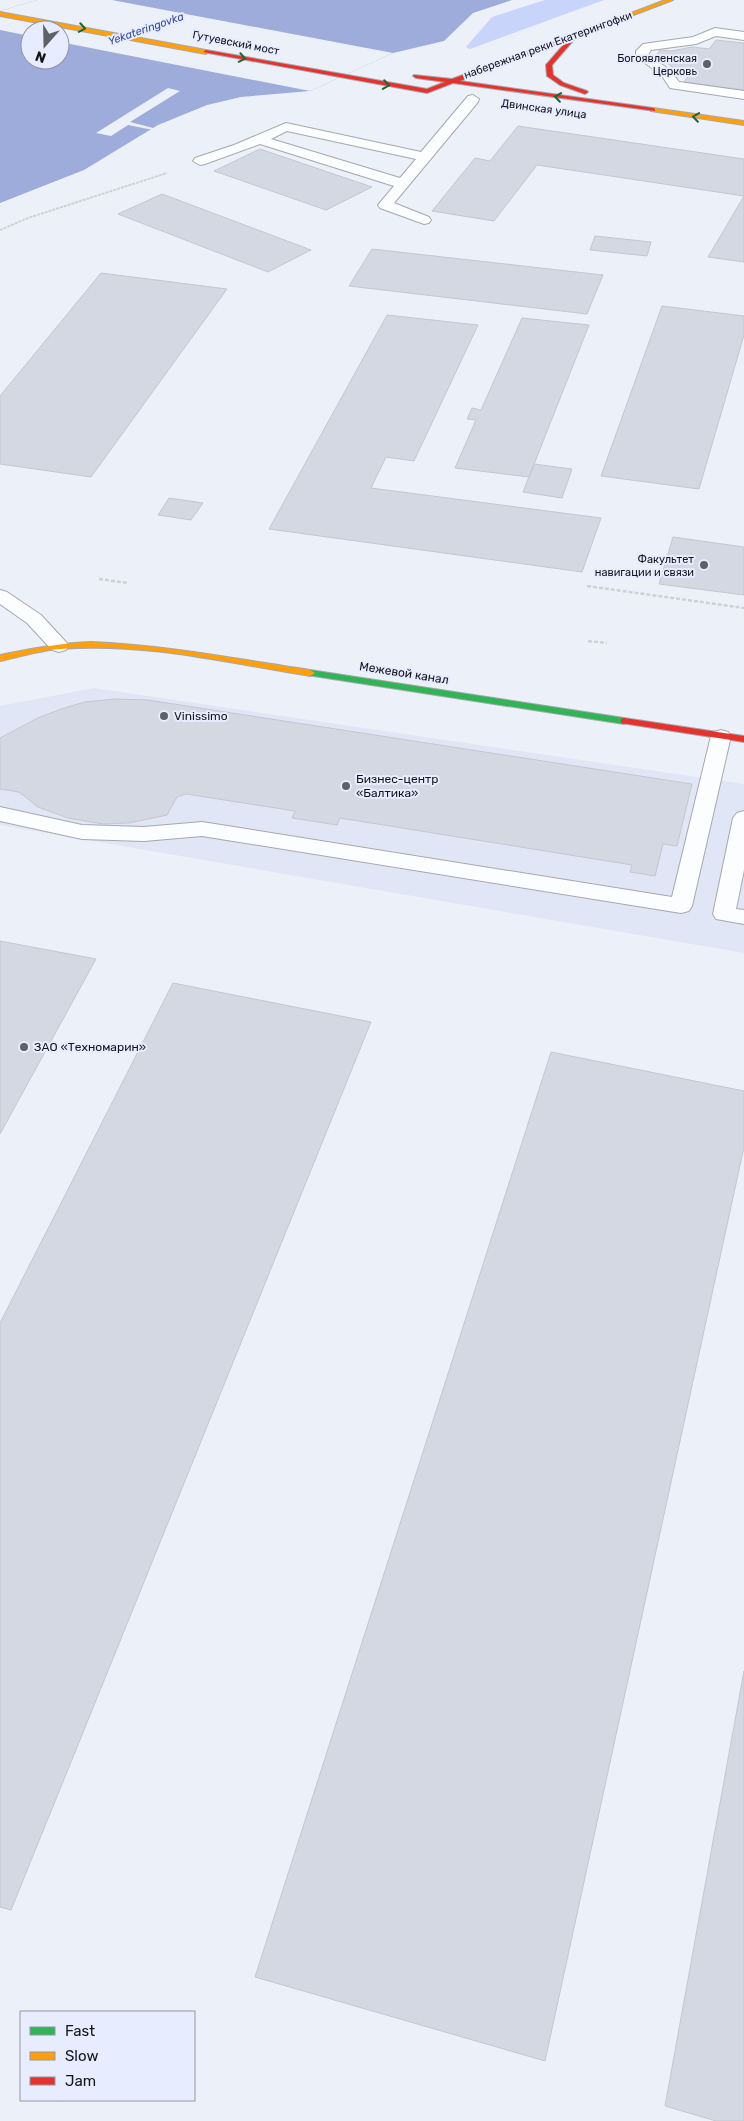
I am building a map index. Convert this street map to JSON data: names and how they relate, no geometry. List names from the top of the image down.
{
  "streets": {
    "street": [
      "Гутуевский мост",
      "набережная реки Екатерингофки",
      "Двинская улица",
      "Межевой канал"
    ]
  },
  "crossings": [
    ["Гутуевский мост", "набережная реки Екатерингофки"],
    ["набережная реки Екатерингофки", "Двинская улица"]
  ],
  "one_way": ["Гутуевский мост", "Двинская улица"],
  "water": ["Yekateringovka"],
  "places": [
    "Богоявленская Церковь",
    "Факультет навигации и связи",
    "Vinissimo",
    "Бизнес-центр «Балтика»",
    "ЗАО «Техномарин»"
  ],
  "legend": ["Fast", "Slow", "Jam"],
  "north": "bottom"
}
